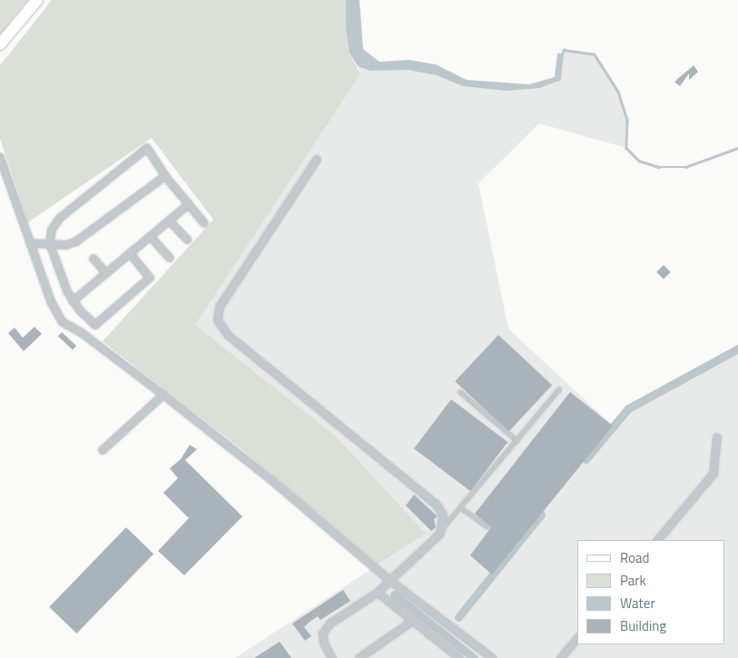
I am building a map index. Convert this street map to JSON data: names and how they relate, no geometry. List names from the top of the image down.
{
  "legend": [
    "Road",
    "Park",
    "Water",
    "Building"
  ]
}
